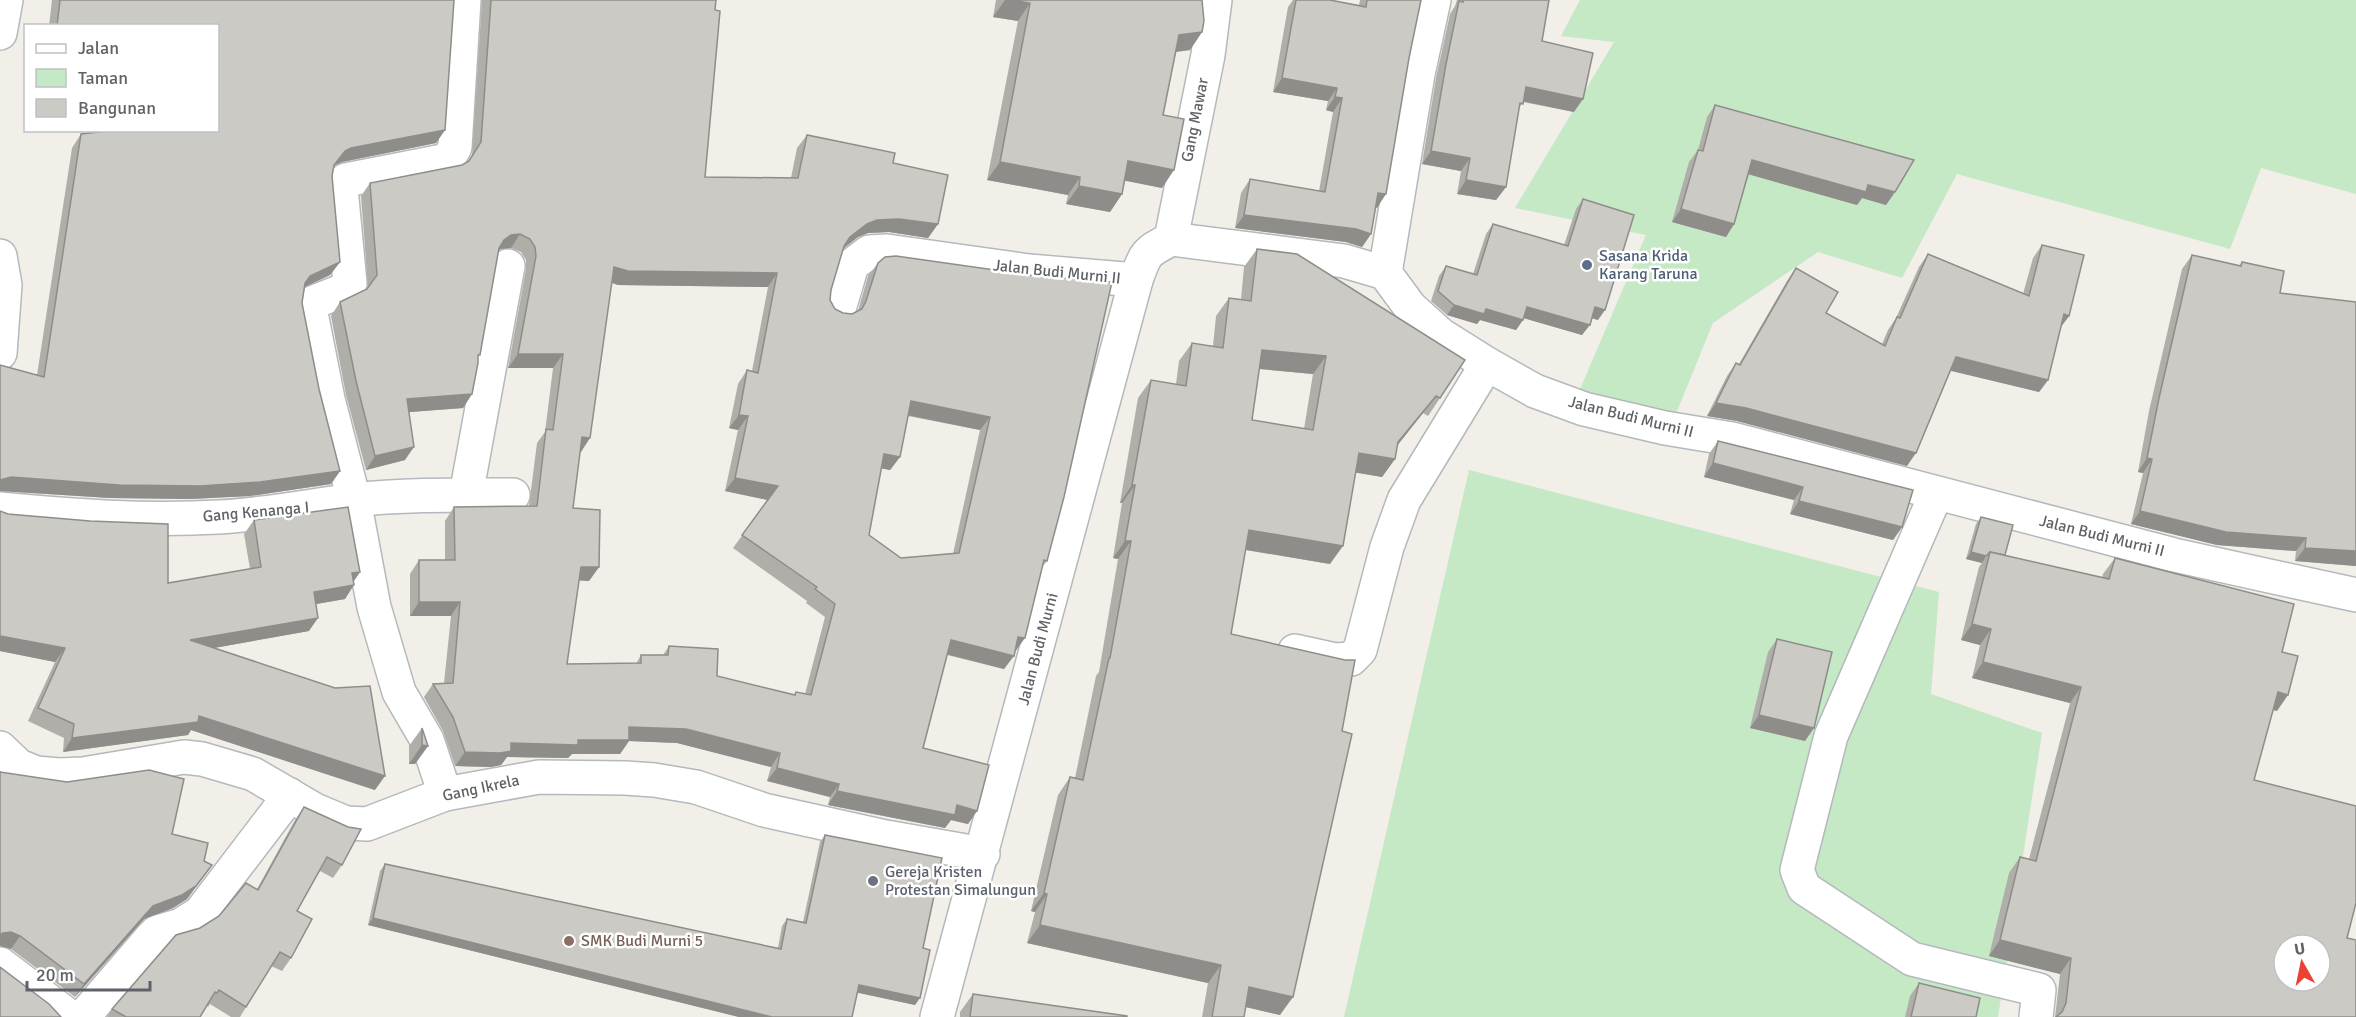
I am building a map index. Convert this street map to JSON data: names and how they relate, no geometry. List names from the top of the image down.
{
  "streets": {
    "street": [
      "Gang Mawar",
      "Jalan Budi Murni II",
      "Gang Kenanga I",
      "Jalan Budi Murni",
      "Gang Ikrela"
    ]
  },
  "crossings": [
    ["Gang Mawar", "Jalan Budi Murni II"],
    ["Jalan Budi Murni II", "Jalan Budi Murni"],
    ["Jalan Budi Murni", "Gang Ikrela"]
  ],
  "places": ["Sasana Krida Karang Taruna", "Gereja Kristen Protestan Simalungun", "SMK Budi Murni 5"],
  "legend": ["Jalan", "Taman", "Bangunan"],
  "scale_bar": "20 m",
  "north": "top"
}
